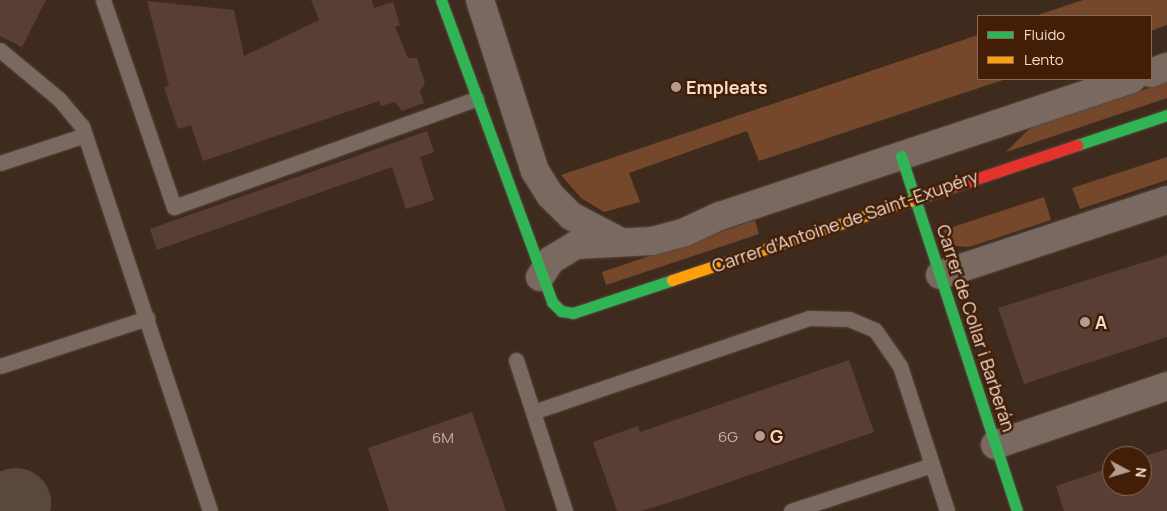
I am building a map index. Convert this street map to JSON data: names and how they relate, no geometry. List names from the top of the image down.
{
  "streets": {
    "street": ["Carrer d'Antoine de Saint-Exupéry", "Carrer de Collar i Barberán"]
  },
  "crossings": [
    ["Carrer d'Antoine de Saint-Exupéry", "Carrer de Collar i Barberán"]
  ],
  "places": ["Empleats", "A", "G"],
  "house_numbers": ["6G", "6M"],
  "legend": ["Fluido", "Lento"],
  "north": "right"
}
